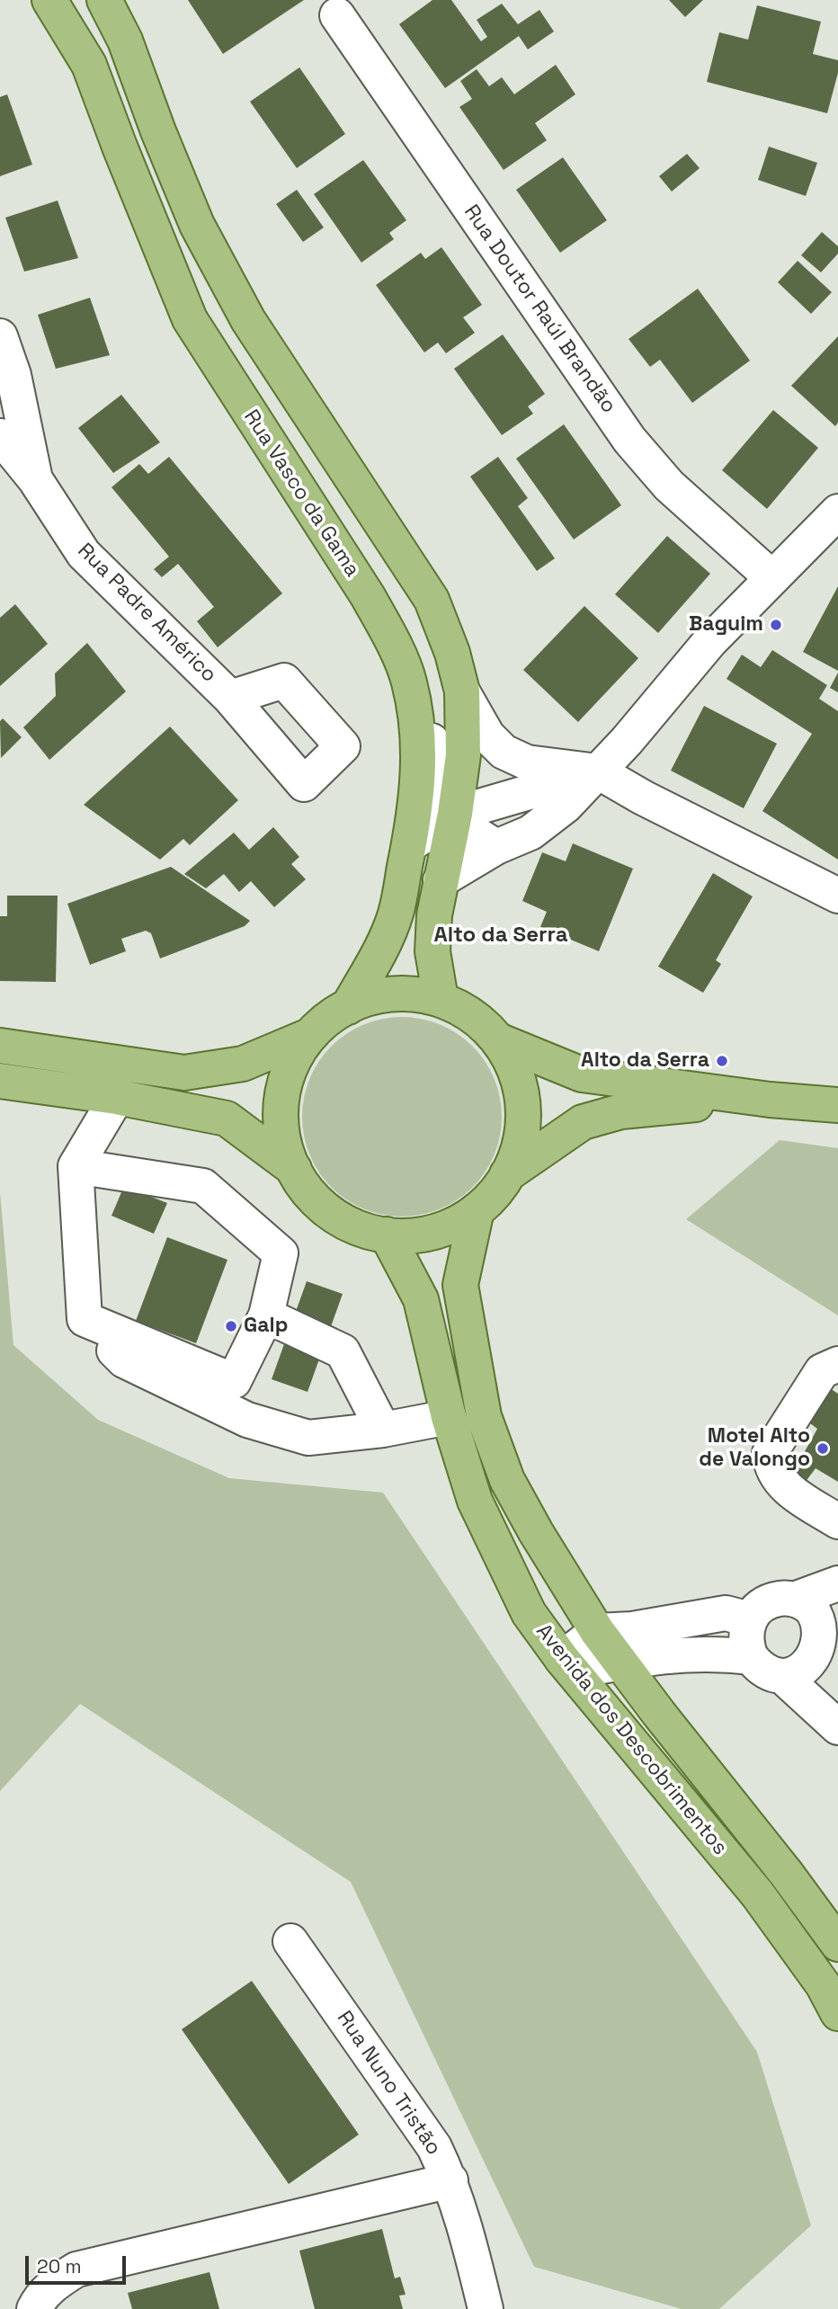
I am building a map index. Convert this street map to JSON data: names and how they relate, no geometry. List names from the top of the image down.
{
  "streets": {
    "main road": ["Rua Vasco da Gama", "Avenida dos Descobrimentos"],
    "street": ["Rua Doutor Raúl Brandão", "Rua Padre Américo", "Rua Nuno Tristão"]
  },
  "districts": ["Alto da Serra"],
  "places": [
    "Baguim",
    "Alto da Serra",
    "Galp",
    "Motel Alto de Valongo"
  ],
  "scale_bar": "20 m"
}
